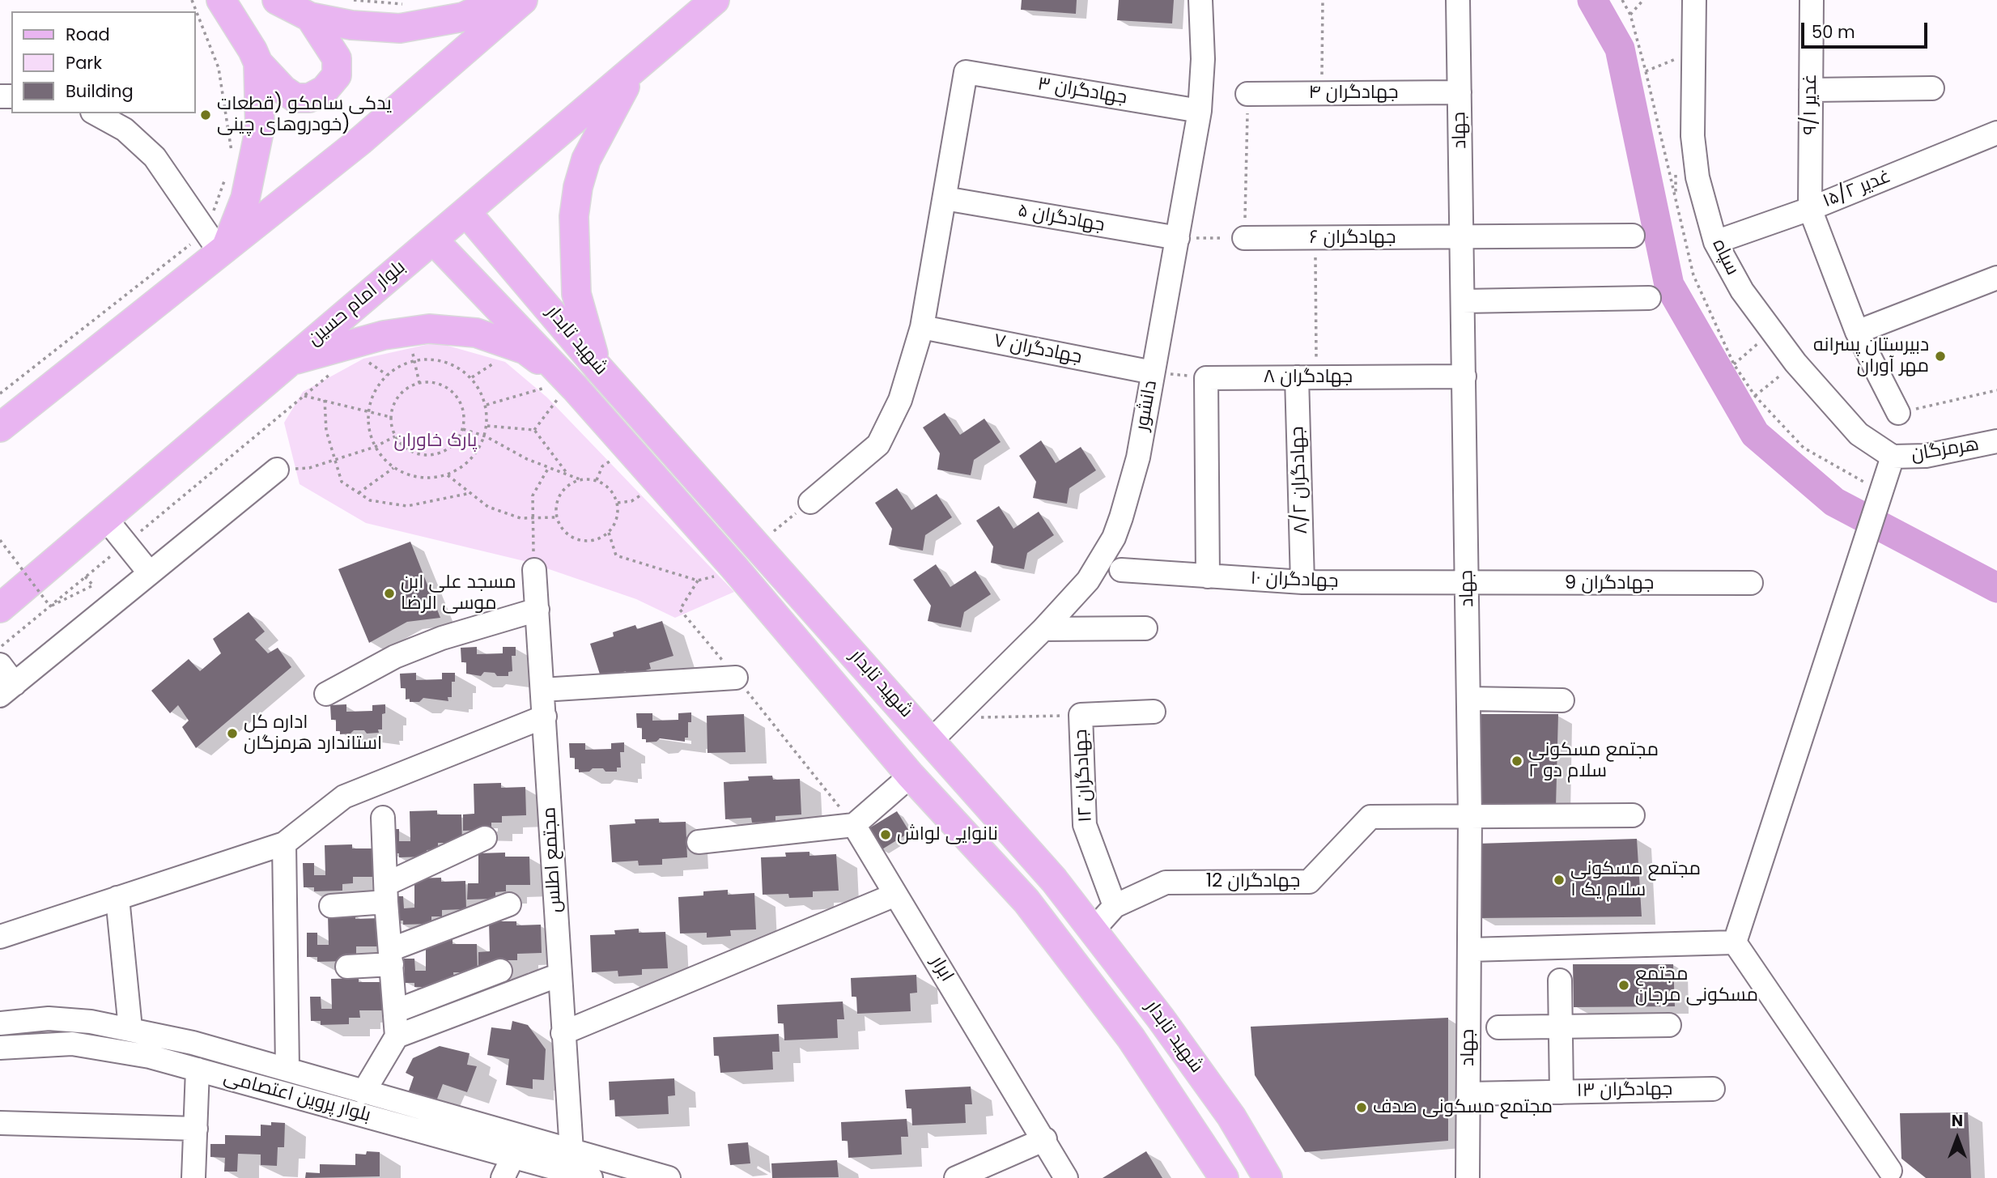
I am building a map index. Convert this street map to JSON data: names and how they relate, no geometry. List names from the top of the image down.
{
  "streets": {
    "main road": ["بلوار امام حسین", "شهید تابدار"],
    "street": [
      "جهادگران ۳",
      "جهادگران ۴",
      "غدیر ۹/۱",
      "جهاد",
      "غدیر ۱۵/۲",
      "جهادگران ۵",
      "جهادگران ۶",
      "سپاه",
      "جهادگران ۷",
      "جهادگران ۸",
      "دانشور",
      "هرمزگان",
      "جهادگران ۸/۲",
      "جهادگران ۱۰",
      "جهادگران 9",
      "جهادگران ۱۲",
      "مجتمع اطلس",
      "جهادگران 12",
      "ابرار",
      "جهادگران ۱۳",
      "بلوار پروین اعتصامی"
    ]
  },
  "crossings": [
    ["جهادگران ۳", "جهادگران ۵"],
    ["جهادگران ۳", "دانشور"],
    ["جهادگران ۴", "جهاد"],
    ["غدیر ۹/۱", "غدیر ۱۵/۲"],
    ["جهاد", "جهادگران ۶"],
    ["جهاد", "جهادگران ۸"],
    ["جهاد", "جهادگران ۱۰"],
    ["جهاد", "جهادگران 9"],
    ["جهاد", "جهادگران 12"],
    ["جهاد", "جهادگران ۱۳"],
    ["غدیر ۱۵/۲", "سپاه"],
    ["جهادگران ۵", "دانشور"],
    ["سپاه", "هرمزگان"],
    ["بلوار امام حسین", "شهید تابدار"],
    ["شهید تابدار", "دانشور"],
    ["جهادگران ۷", "دانشور"],
    ["جهادگران ۸", "جهادگران ۸/۲"],
    ["جهادگران ۸/۲", "جهادگران ۱۰"],
    ["جهادگران ۱۰", "جهادگران 9"],
    ["جهادگران ۱۲", "جهادگران 12"],
    ["مجتمع اطلس", "بلوار پروین اعتصامی"]
  ],
  "parks": ["پارک خاوران"],
  "places": [
    "یدکی سامکو (قطعات خودروهای چینی)",
    "دبیرستان پسرانه مهر آوران",
    "مسجد علی ابن موسی الرضا",
    "اداره کل استاندارد هرمزگان",
    "مجتمع مسکونی سلام دو ۲",
    "نانوایی لواش",
    "مجتمع مسکونی سلام یک ۱",
    "مجتمع مسکونی مرجان",
    "مجتمع مسکونی صدف"
  ],
  "legend": ["Road", "Park", "Building"],
  "scale_bar": "50 m",
  "north": "top"
}
